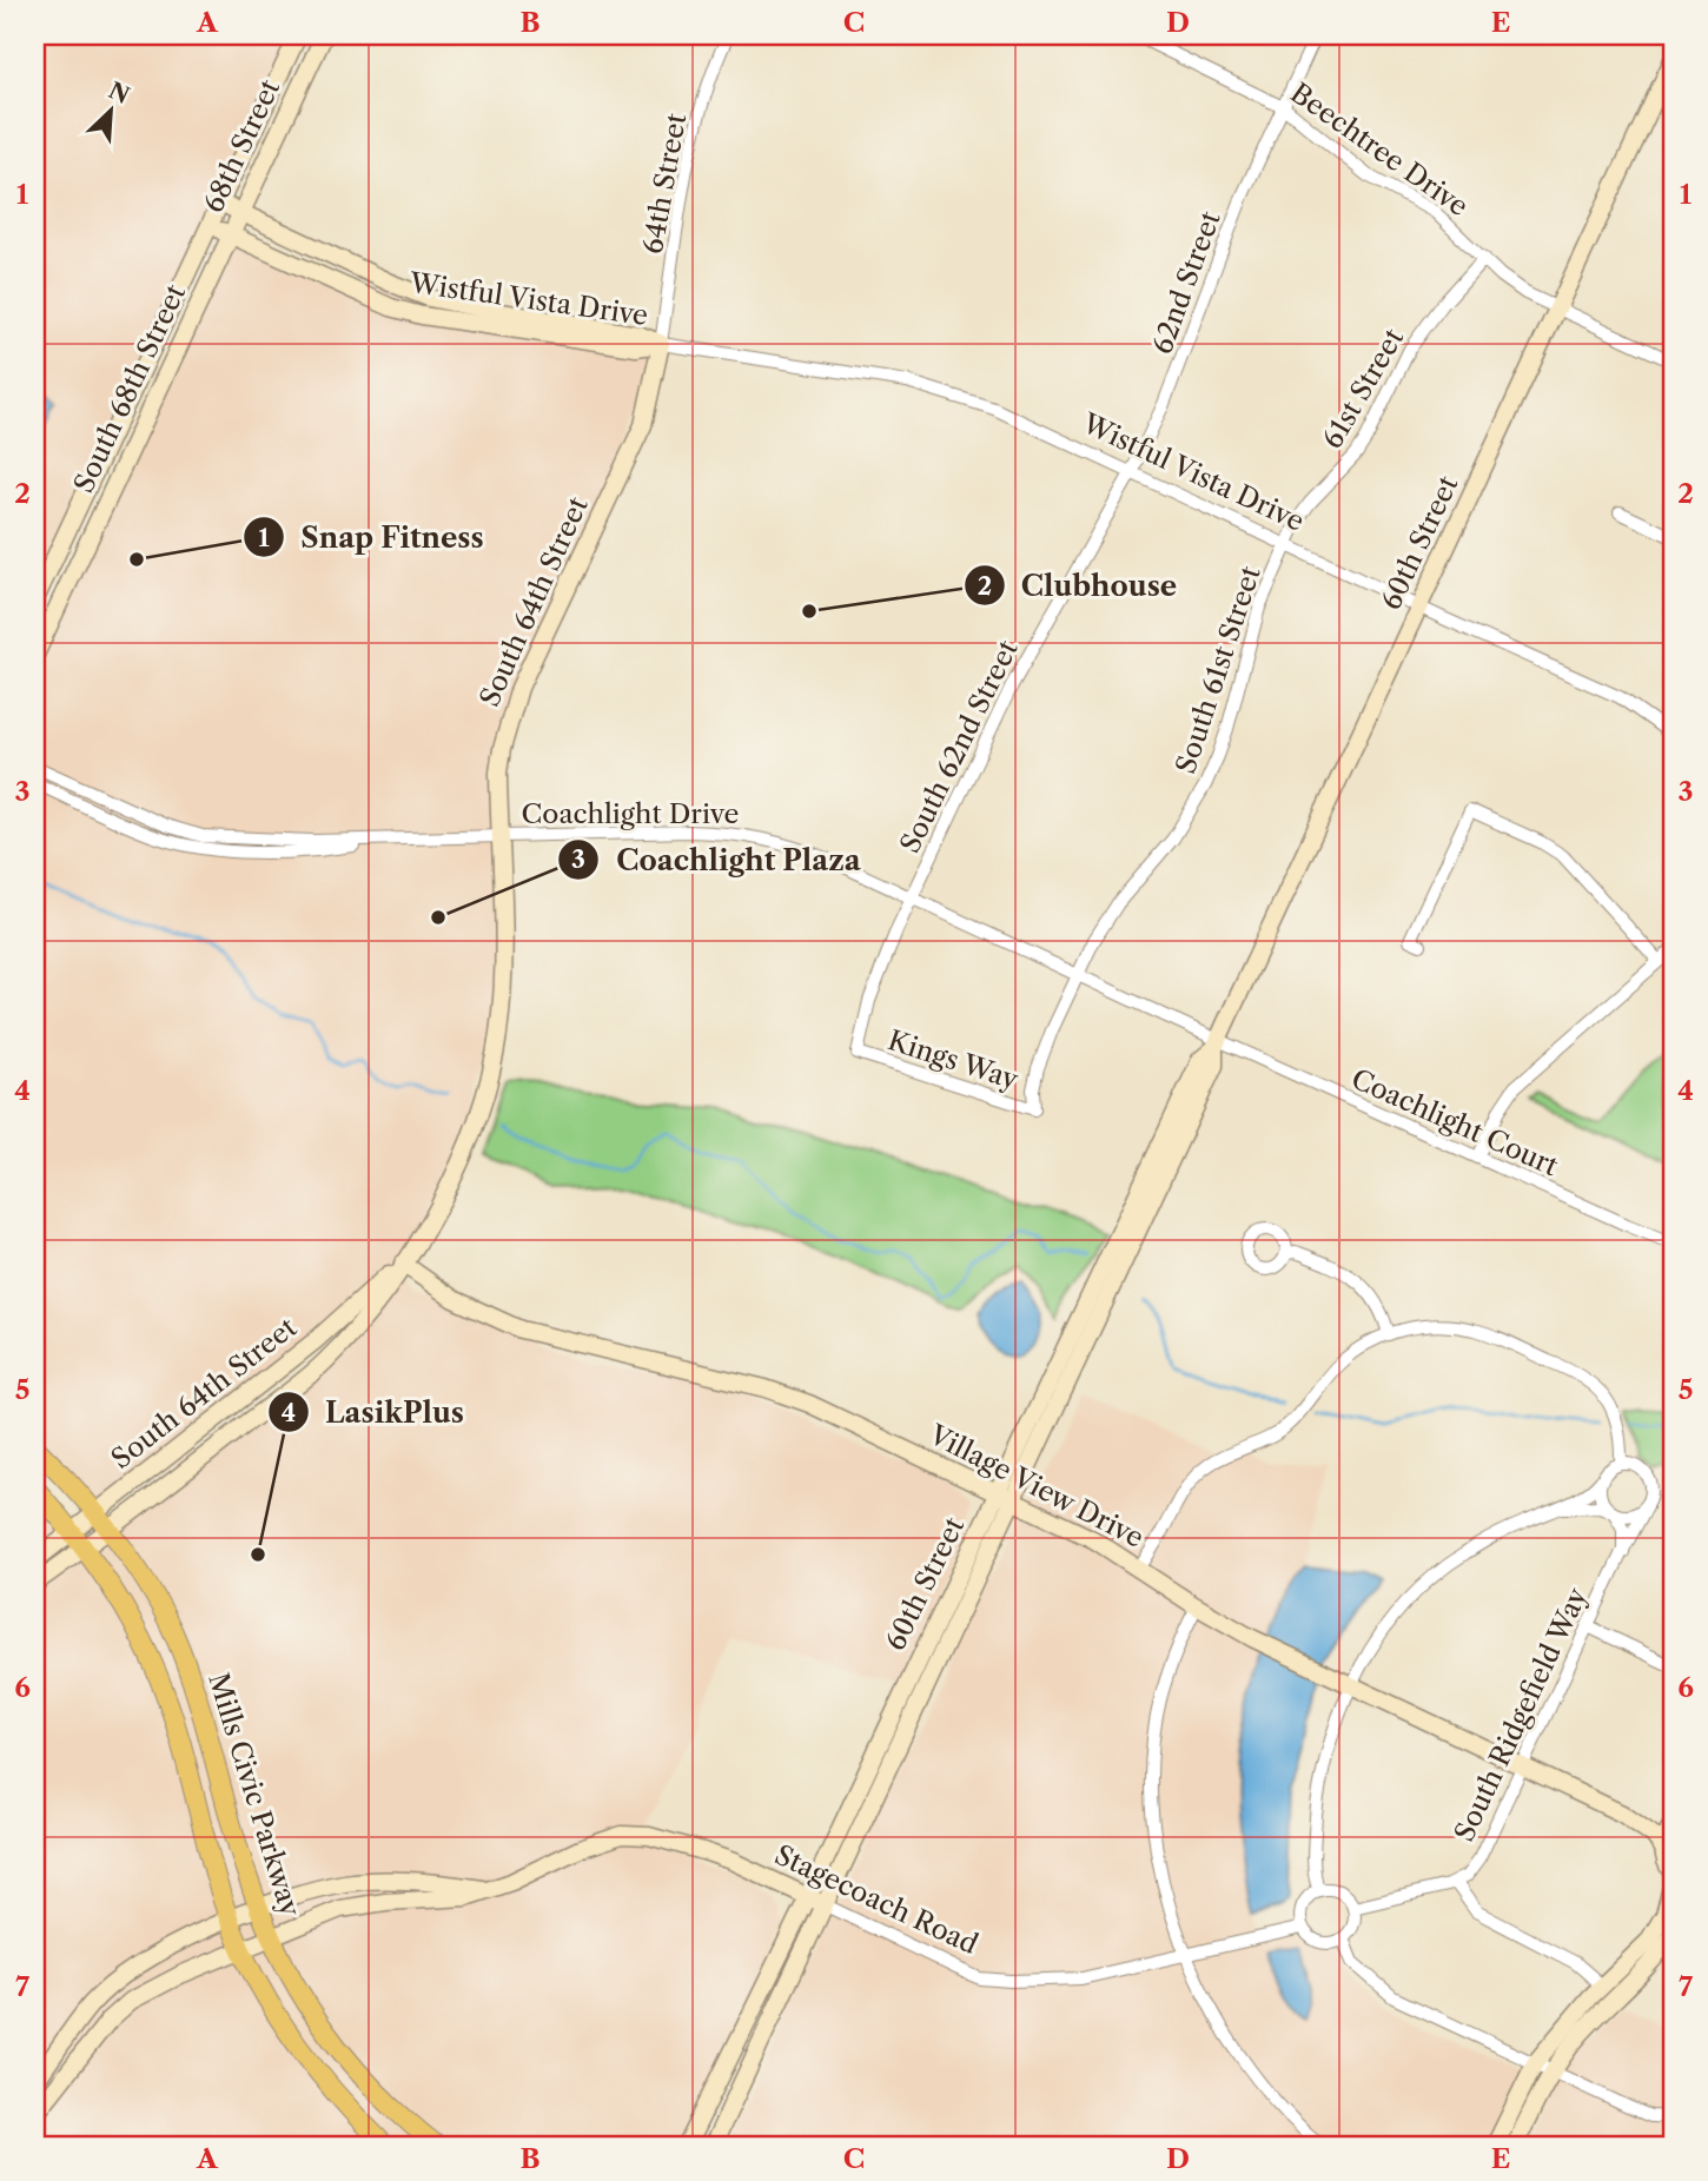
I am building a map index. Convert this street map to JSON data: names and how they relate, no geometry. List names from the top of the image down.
{
  "streets": {
    "main road": ["Mills Civic Parkway"],
    "street": [
      "68th Street",
      "Beechtree Drive",
      "64th Street",
      "62nd Street",
      "Wistful Vista Drive",
      "South 68th Street",
      "61st Street",
      "60th Street",
      "South 64th Street",
      "South 61st Street",
      "South 62nd Street",
      "Coachlight Drive",
      "Kings Way",
      "Coachlight Court",
      "Village View Drive",
      "South Ridgefield Way",
      "Stagecoach Road"
    ]
  },
  "crossings": [
    ["68th Street", "Wistful Vista Drive"],
    ["68th Street", "South 68th Street"],
    ["Beechtree Drive", "62nd Street"],
    ["Beechtree Drive", "61st Street"],
    ["Beechtree Drive", "60th Street"],
    ["64th Street", "Wistful Vista Drive"],
    ["64th Street", "South 64th Street"],
    ["62nd Street", "Wistful Vista Drive"],
    ["62nd Street", "South 62nd Street"],
    ["Wistful Vista Drive", "South 68th Street"],
    ["Wistful Vista Drive", "61st Street"],
    ["Wistful Vista Drive", "60th Street"],
    ["Wistful Vista Drive", "South 64th Street"],
    ["Wistful Vista Drive", "South 61st Street"],
    ["Wistful Vista Drive", "South 62nd Street"],
    ["61st Street", "South 61st Street"],
    ["60th Street", "Coachlight Drive"],
    ["60th Street", "Coachlight Court"],
    ["60th Street", "Village View Drive"],
    ["60th Street", "Stagecoach Road"],
    ["South 64th Street", "Coachlight Drive"],
    ["South 64th Street", "Village View Drive"],
    ["South 64th Street", "Mills Civic Parkway"],
    ["South 61st Street", "Coachlight Drive"],
    ["South 61st Street", "Kings Way"],
    ["South 62nd Street", "Coachlight Drive"],
    ["South 62nd Street", "Kings Way"],
    ["Coachlight Drive", "Coachlight Court"],
    ["Village View Drive", "South Ridgefield Way"],
    ["Mills Civic Parkway", "Stagecoach Road"]
  ],
  "places": [
    "Snap Fitness",
    "Clubhouse",
    "Coachlight Plaza",
    "LasikPlus"
  ],
  "north": "top right",
  "grid": {
    "columns": [
      "A",
      "B",
      "C",
      "D",
      "E"
    ],
    "rows": [
      "1",
      "2",
      "3",
      "4",
      "5",
      "6",
      "7"
    ]
  }
}
